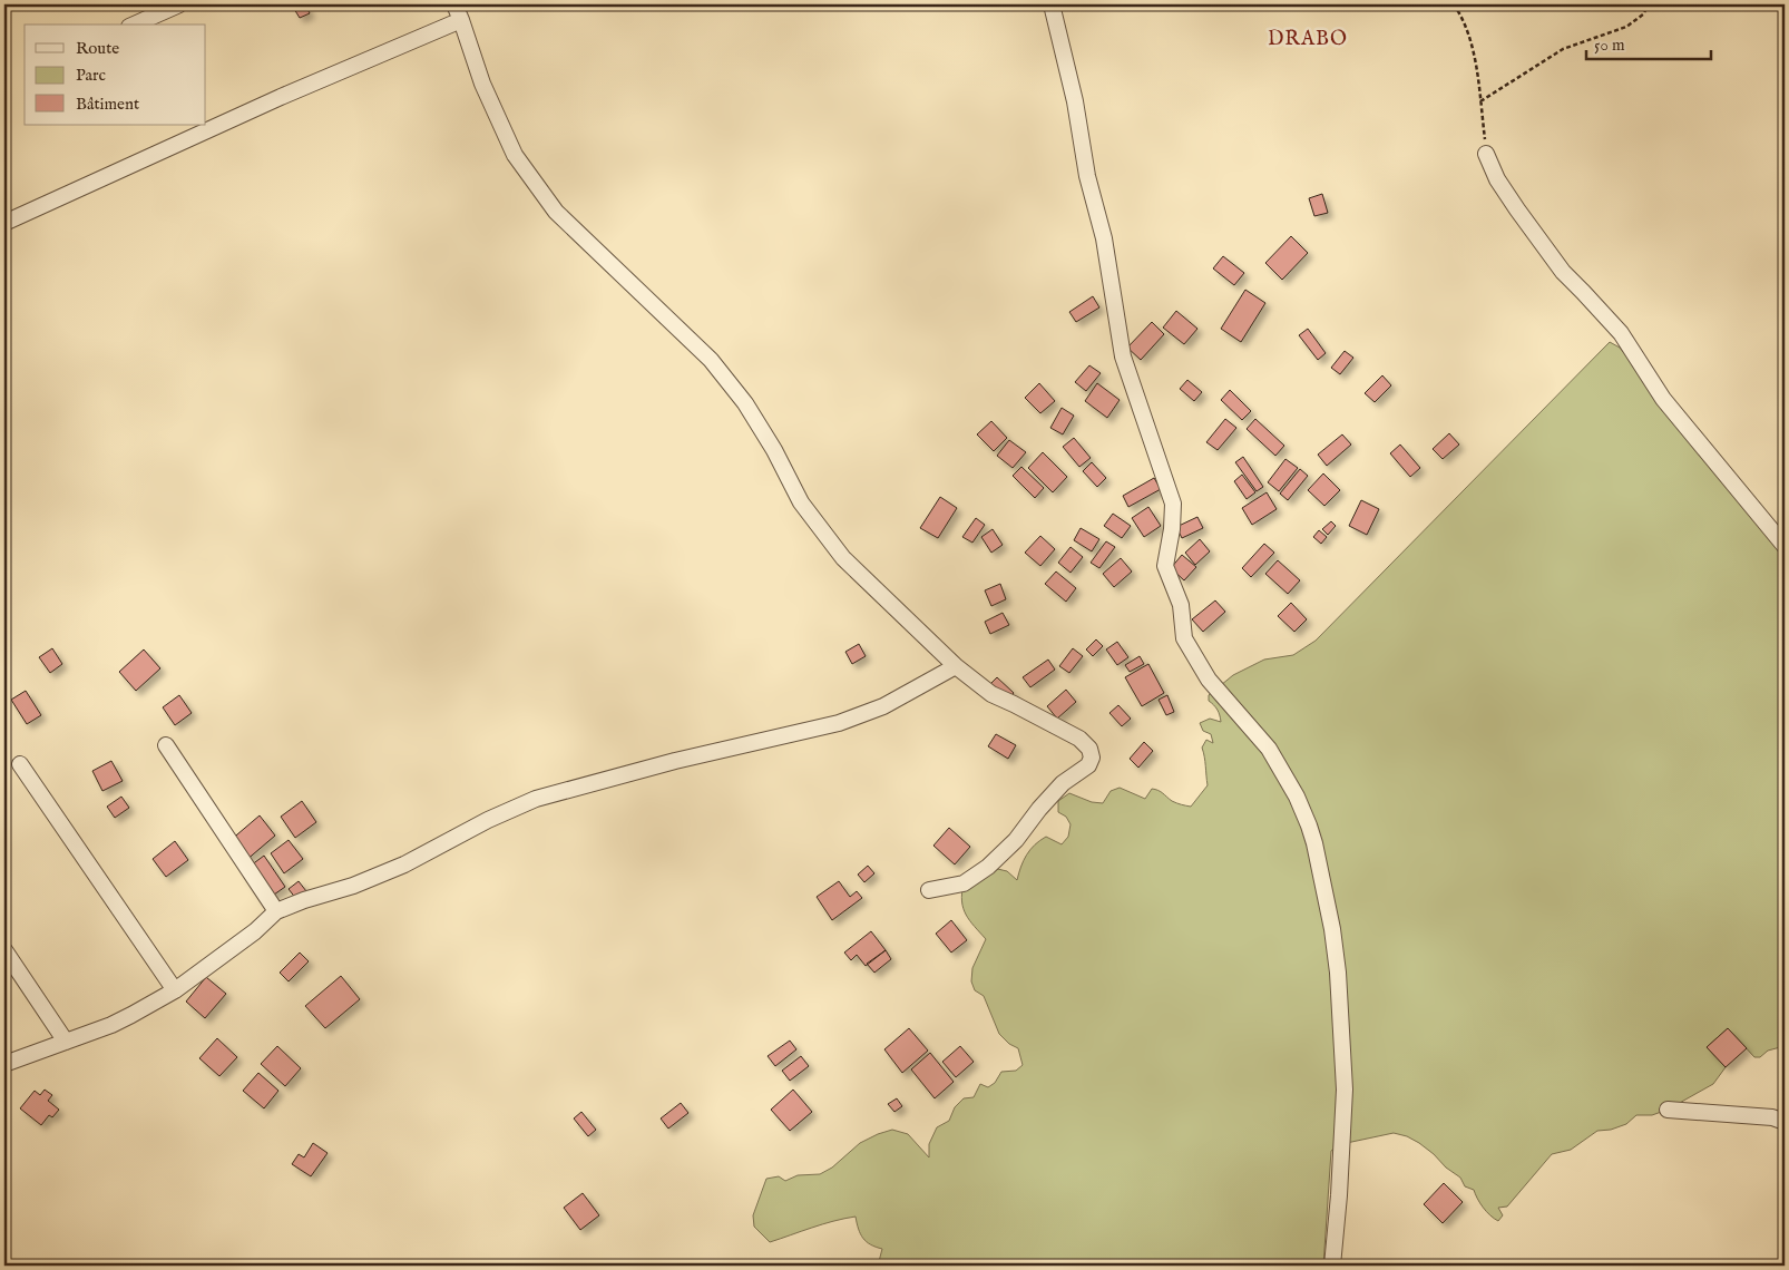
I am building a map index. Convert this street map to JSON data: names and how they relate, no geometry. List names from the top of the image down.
{
  "districts": ["DRABO"],
  "legend": ["Route", "Parc", "Bâtiment"],
  "scale_bar": "50 m"
}
